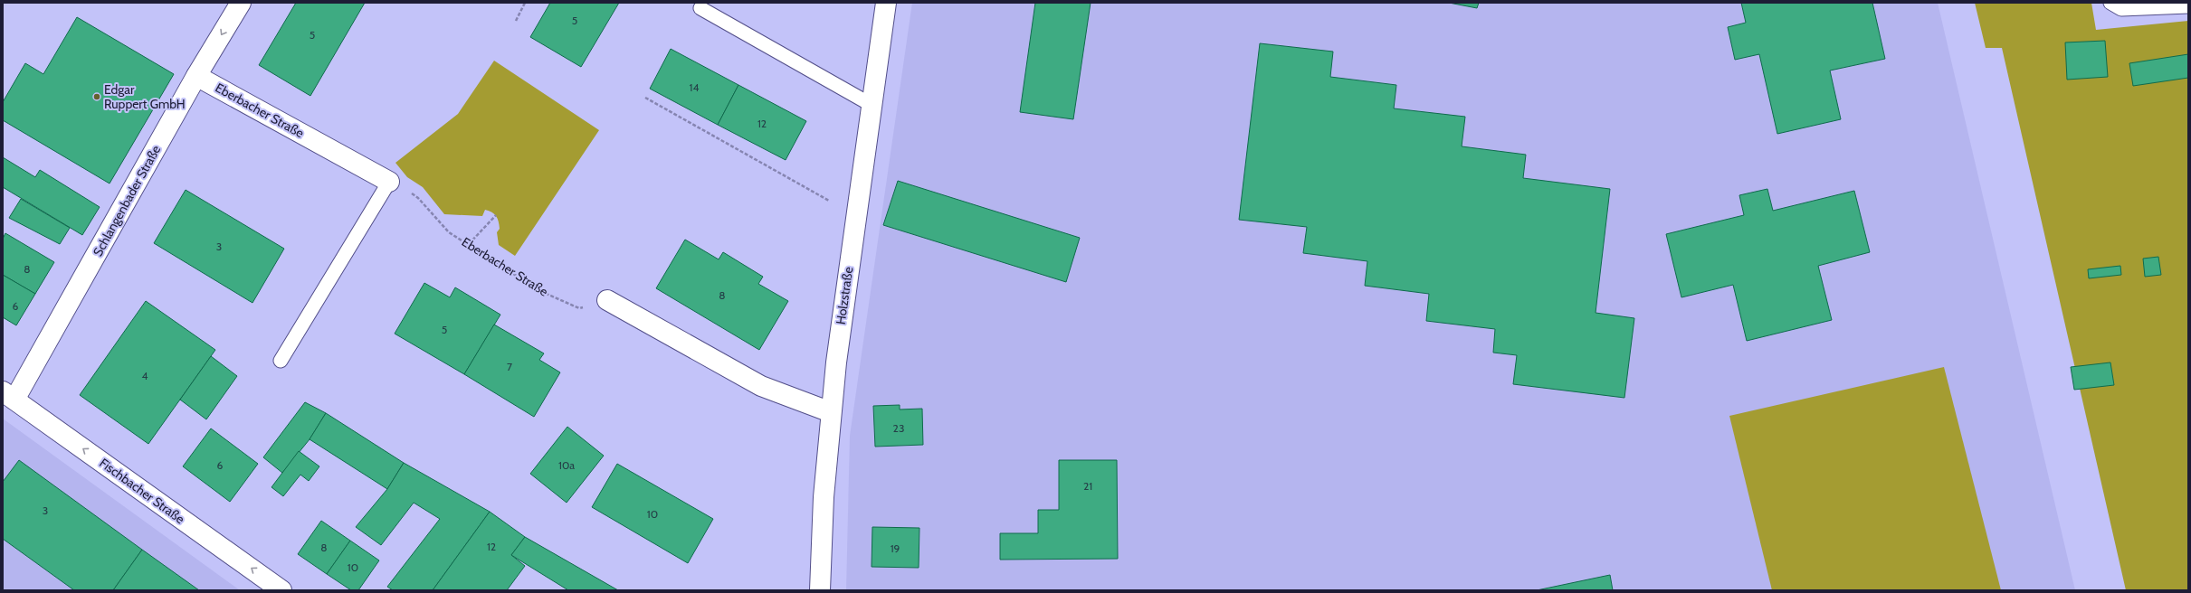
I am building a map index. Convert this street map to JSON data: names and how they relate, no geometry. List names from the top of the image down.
{
  "streets": {
    "street": [
      "Eberbacher Straße",
      "Schlangenbader Straße",
      "Holzstraße",
      "Fischbacher Straße"
    ]
  },
  "crossings": [
    ["Eberbacher Straße", "Schlangenbader Straße"],
    ["Schlangenbader Straße", "Fischbacher Straße"]
  ],
  "one_way": ["Fischbacher Straße"],
  "places": ["Edgar Ruppert GmbH"],
  "house_numbers": [
    "5",
    "5",
    "14",
    "12",
    "3",
    "8",
    "8",
    "6",
    "5",
    "7",
    "4",
    "23",
    "6",
    "10a",
    "21",
    "3",
    "10",
    "12",
    "8",
    "19",
    "10"
  ]
}
